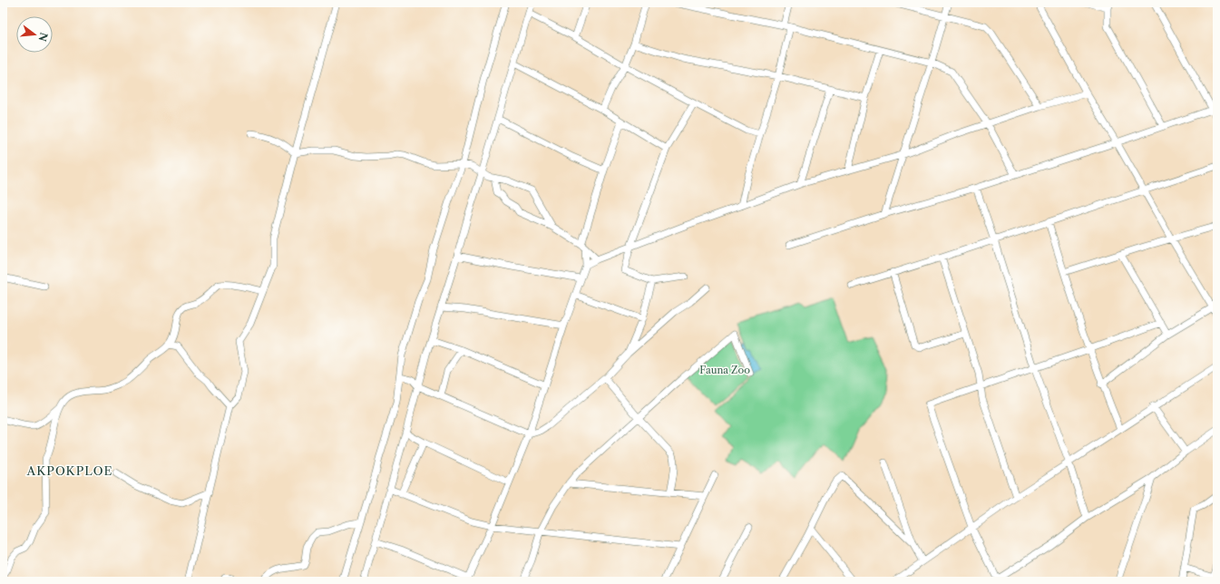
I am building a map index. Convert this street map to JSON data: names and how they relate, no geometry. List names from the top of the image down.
{
  "districts": ["AKPOKPLOE"],
  "parks": ["Fauna Zoo"],
  "north": "right"
}
